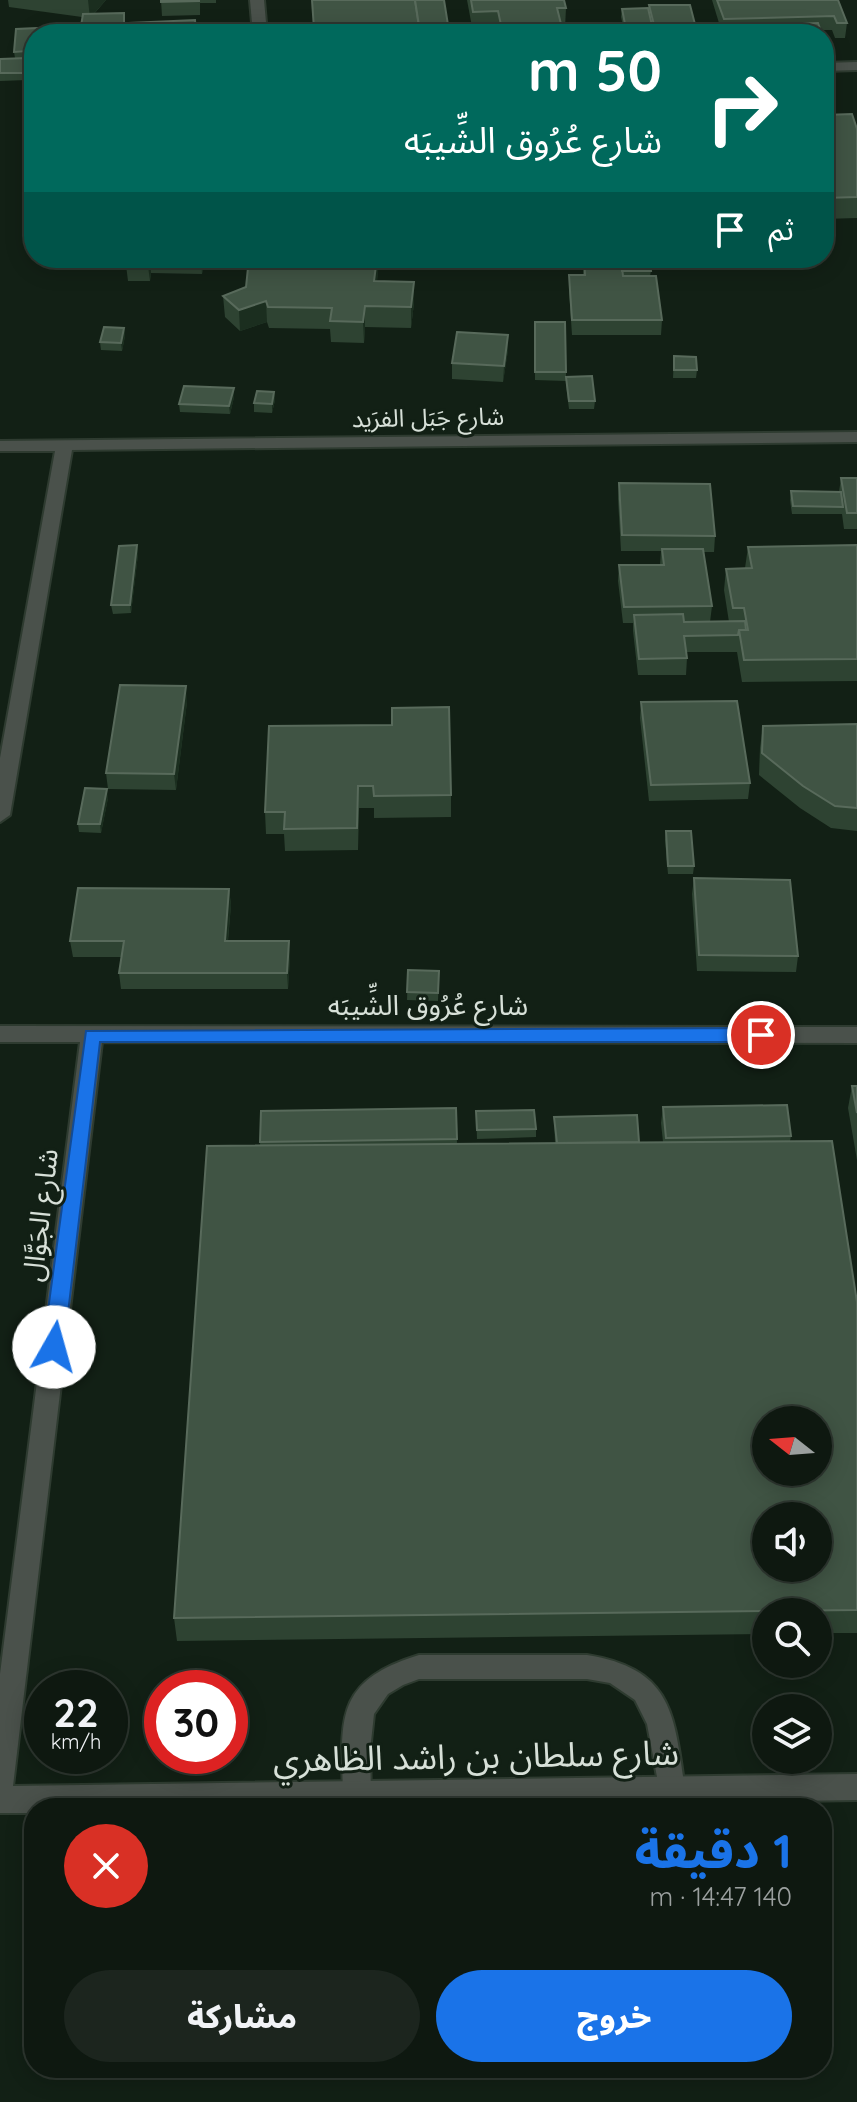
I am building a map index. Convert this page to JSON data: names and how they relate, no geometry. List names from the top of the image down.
{
  "streets": {
    "street": [
      "شارع جَبَل الفرَيد",
      "شارع عُرُوق الشِّيبَه",
      "شارع الجَوَّال",
      "شارع سلطان بن راشد الظاهري"
    ]
  },
  "crossings": [
    ["شارع عُرُوق الشِّيبَه", "شارع الجَوَّال"]
  ],
  "north": "left",
  "page": {
    "turn": ["50 m", "شارع عُرُوق الشِّيبَه"],
    "then": "ثم",
    "speed": "22 km/h",
    "limit": "30",
    "heading": ["1 دقيقة", "140 m · 14:47"],
    "buttons": ["خروج", "مشاركة"]
  }
}
